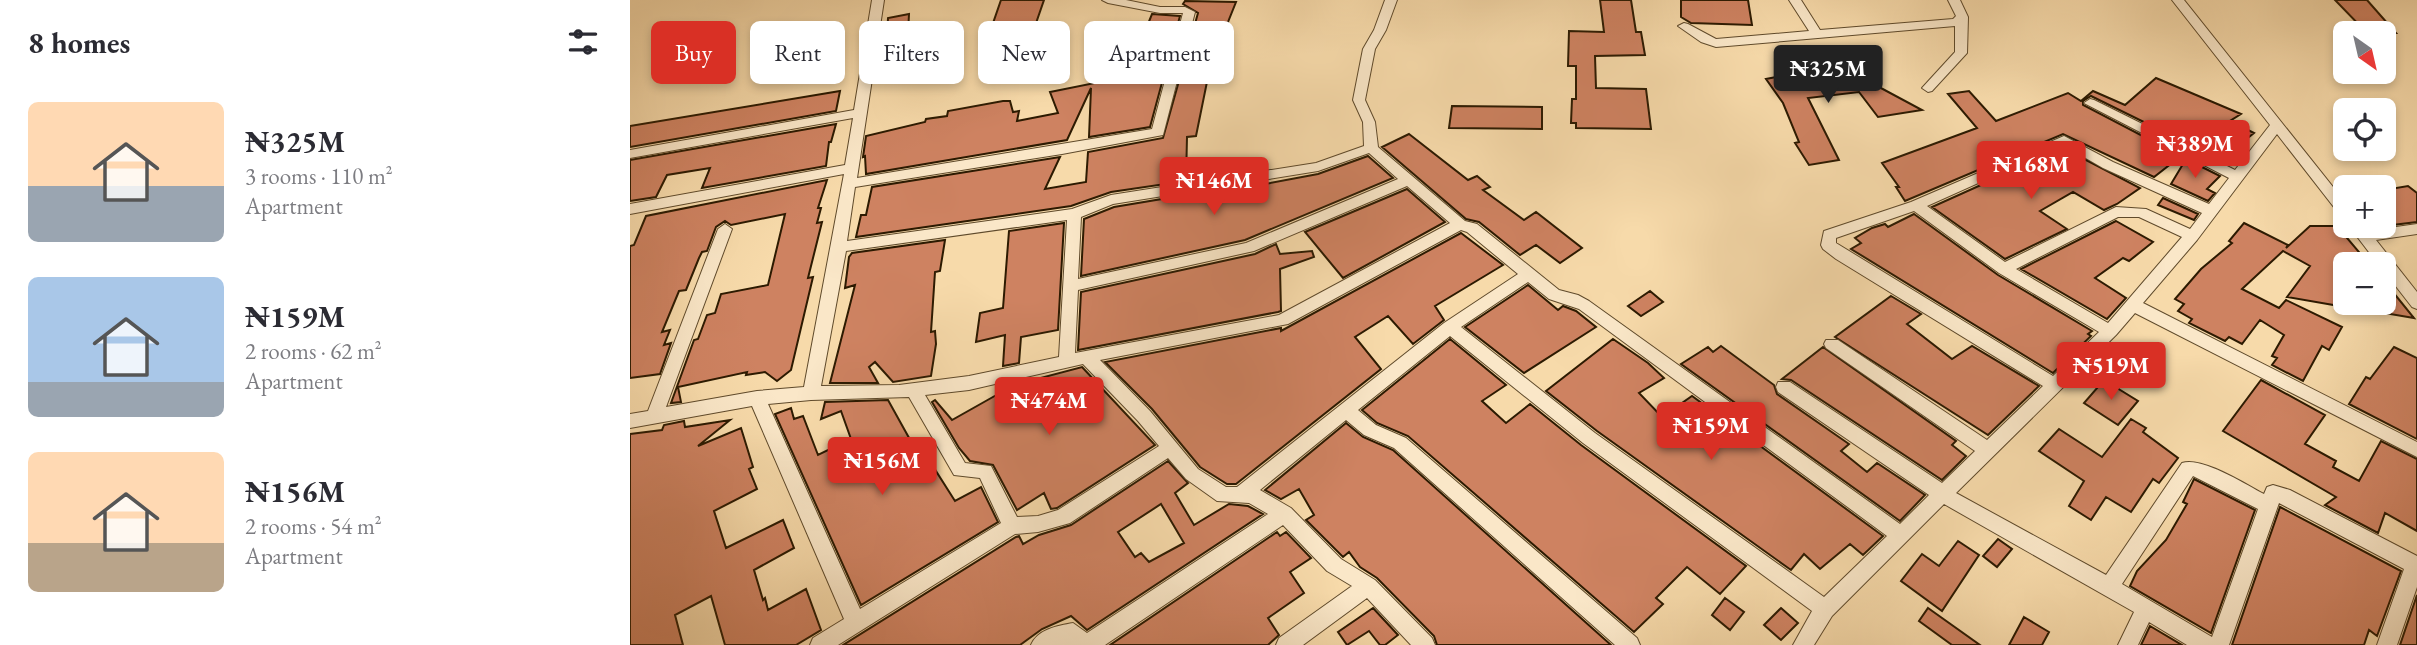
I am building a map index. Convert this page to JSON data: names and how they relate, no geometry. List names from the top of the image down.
{
  "north": "bottom right",
  "page": {
    "heading": "8 homes",
    "map_buttons": ["+", "−"],
    "chip": [
      "Buy",
      "Rent",
      "Filters",
      "New",
      "Apartment"
    ],
    "price": [
      "₦325M",
      "₦389M",
      "₦168M",
      "₦146M",
      "₦519M",
      "₦474M",
      "₦159M",
      "₦156M"
    ],
    "list": [
      {
        "name": "₦325M",
        "note": "3 rooms · 110 m² · Apartment"
      },
      {
        "name": "₦159M",
        "note": "2 rooms · 62 m² · Apartment"
      },
      {
        "name": "₦156M",
        "note": "2 rooms · 54 m² · Apartment"
      }
    ]
  }
}
